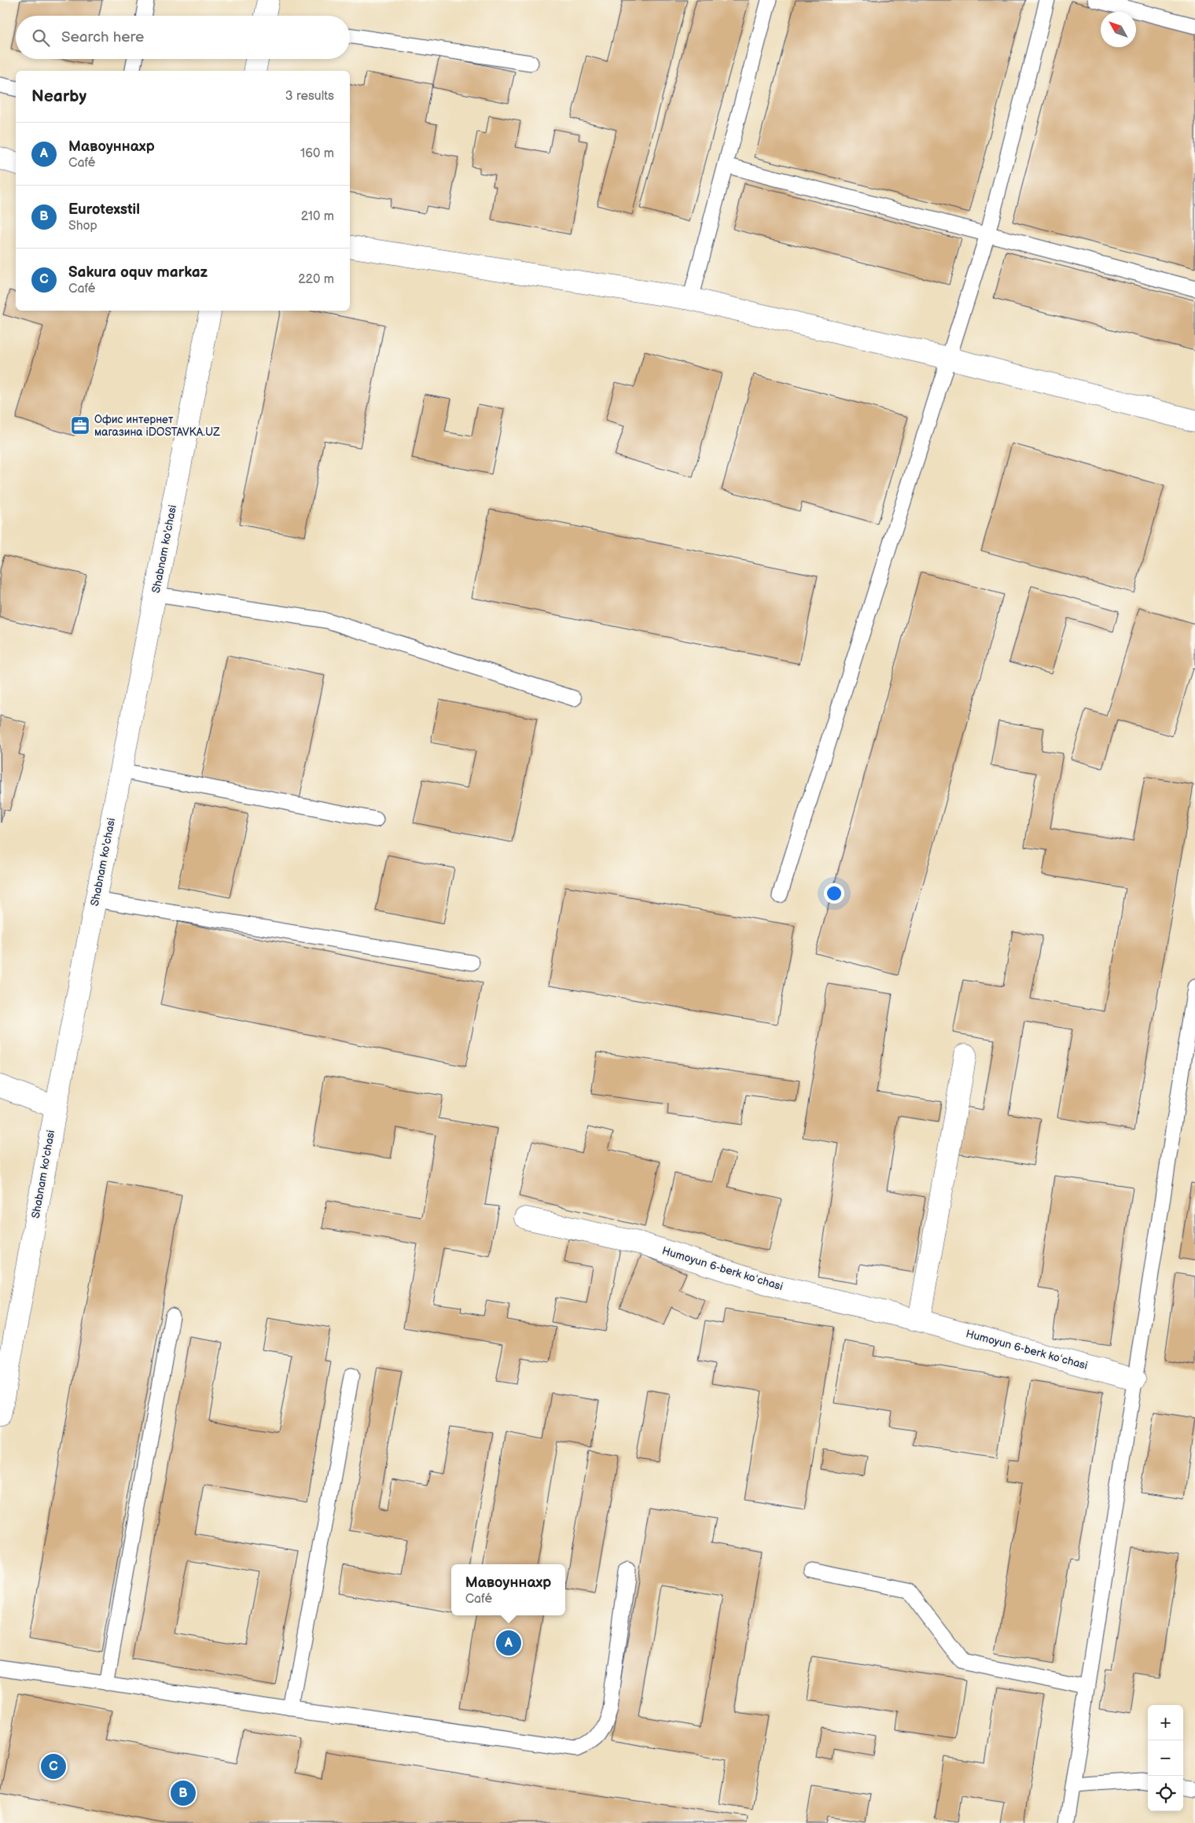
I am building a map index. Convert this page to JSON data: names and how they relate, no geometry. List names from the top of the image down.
{
  "streets": {
    "street": ["Shabnam ko'chasi", "Humoyun 6-berk koʻchasi"]
  },
  "places": {
    "office": ["Офис интернет магазина iDOSTAVKA.UZ"]
  },
  "north": "top left",
  "page": {
    "search": "Search here",
    "heading": ["Nearby", "3 results"],
    "list": [
      {
        "mark": "A",
        "name": "Мавоуннахр",
        "note": "Café",
        "value": "160 m"
      },
      {
        "mark": "B",
        "name": "Eurotexstil",
        "note": "Shop",
        "value": "210 m"
      },
      {
        "mark": "C",
        "name": "Sakura oquv markaz",
        "note": "Café",
        "value": "220 m"
      }
    ],
    "popup": ["Мавоуннахр", "Café"],
    "pins": ["A", "C", "B"],
    "map_buttons": ["+", "−"]
  }
}
